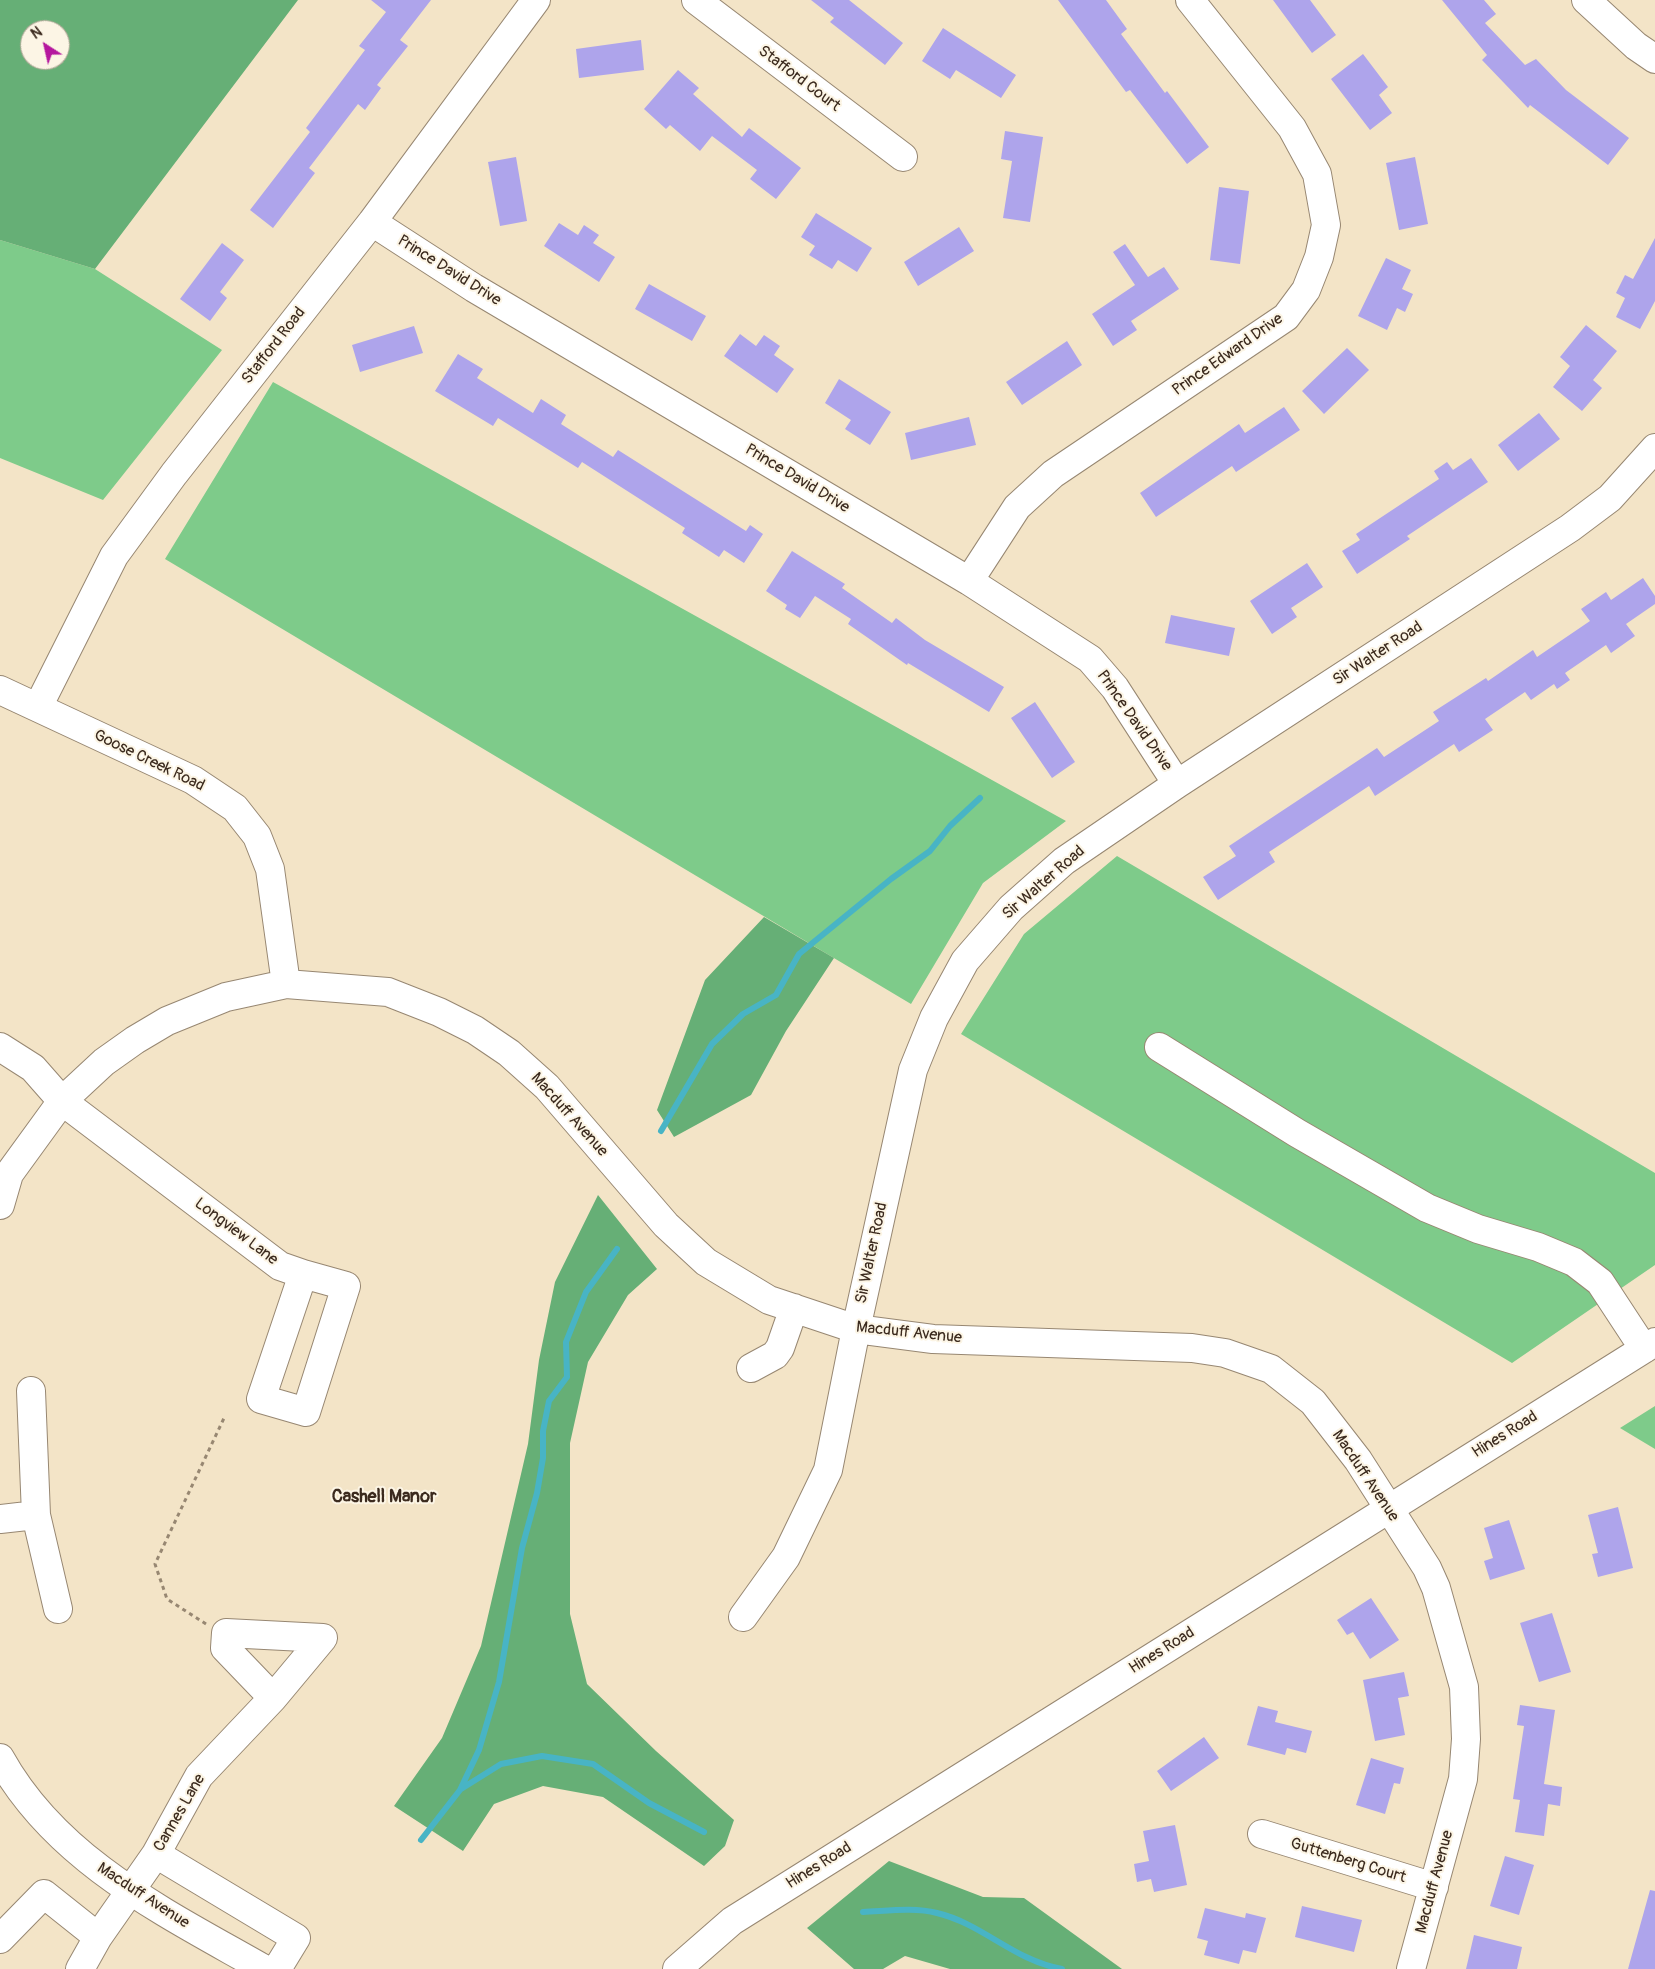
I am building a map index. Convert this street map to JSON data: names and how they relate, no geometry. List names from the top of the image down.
{
  "streets": {
    "street": [
      "Stafford Court",
      "Prince David Drive",
      "Stafford Road",
      "Prince Edward Drive",
      "Sir Walter Road",
      "Goose Creek Road",
      "Macduff Avenue",
      "Longview Lane",
      "Hines Road",
      "Cannes Lane",
      "Guttenberg Court"
    ]
  },
  "crossings": [
    ["Prince David Drive", "Stafford Road"],
    ["Prince David Drive", "Prince Edward Drive"],
    ["Prince David Drive", "Sir Walter Road"],
    ["Stafford Road", "Goose Creek Road"],
    ["Sir Walter Road", "Macduff Avenue"],
    ["Goose Creek Road", "Macduff Avenue"],
    ["Macduff Avenue", "Longview Lane"],
    ["Macduff Avenue", "Hines Road"],
    ["Macduff Avenue", "Cannes Lane"],
    ["Macduff Avenue", "Guttenberg Court"]
  ],
  "districts": ["Cashell Manor"],
  "north": "top left"
}
